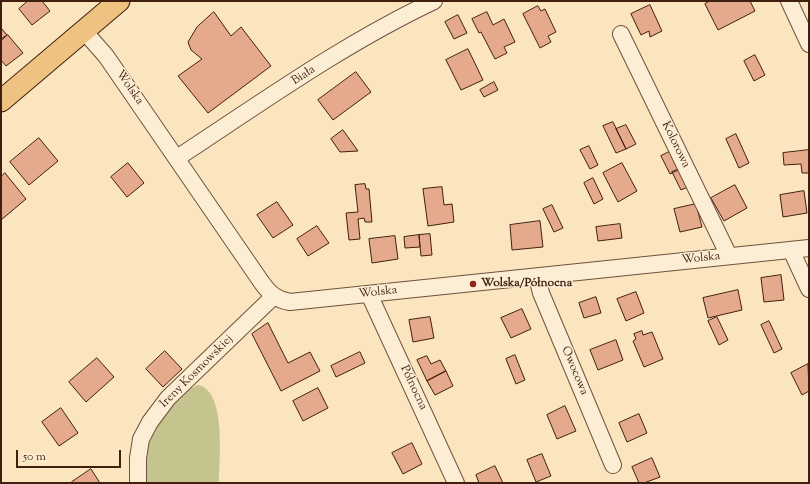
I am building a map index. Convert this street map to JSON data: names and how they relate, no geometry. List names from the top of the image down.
{
  "streets": {
    "street": [
      "Biała",
      "Wolska",
      "Kolorowa",
      "Owocowa",
      "Ireny Kosmowskiej",
      "Północna"
    ]
  },
  "crossings": [
    ["Biała", "Wolska"],
    ["Wolska", "Kolorowa"],
    ["Wolska", "Owocowa"],
    ["Wolska", "Ireny Kosmowskiej"],
    ["Wolska", "Północna"]
  ],
  "places": ["Wolska/Północna"],
  "scale_bar": "50 m"
}
